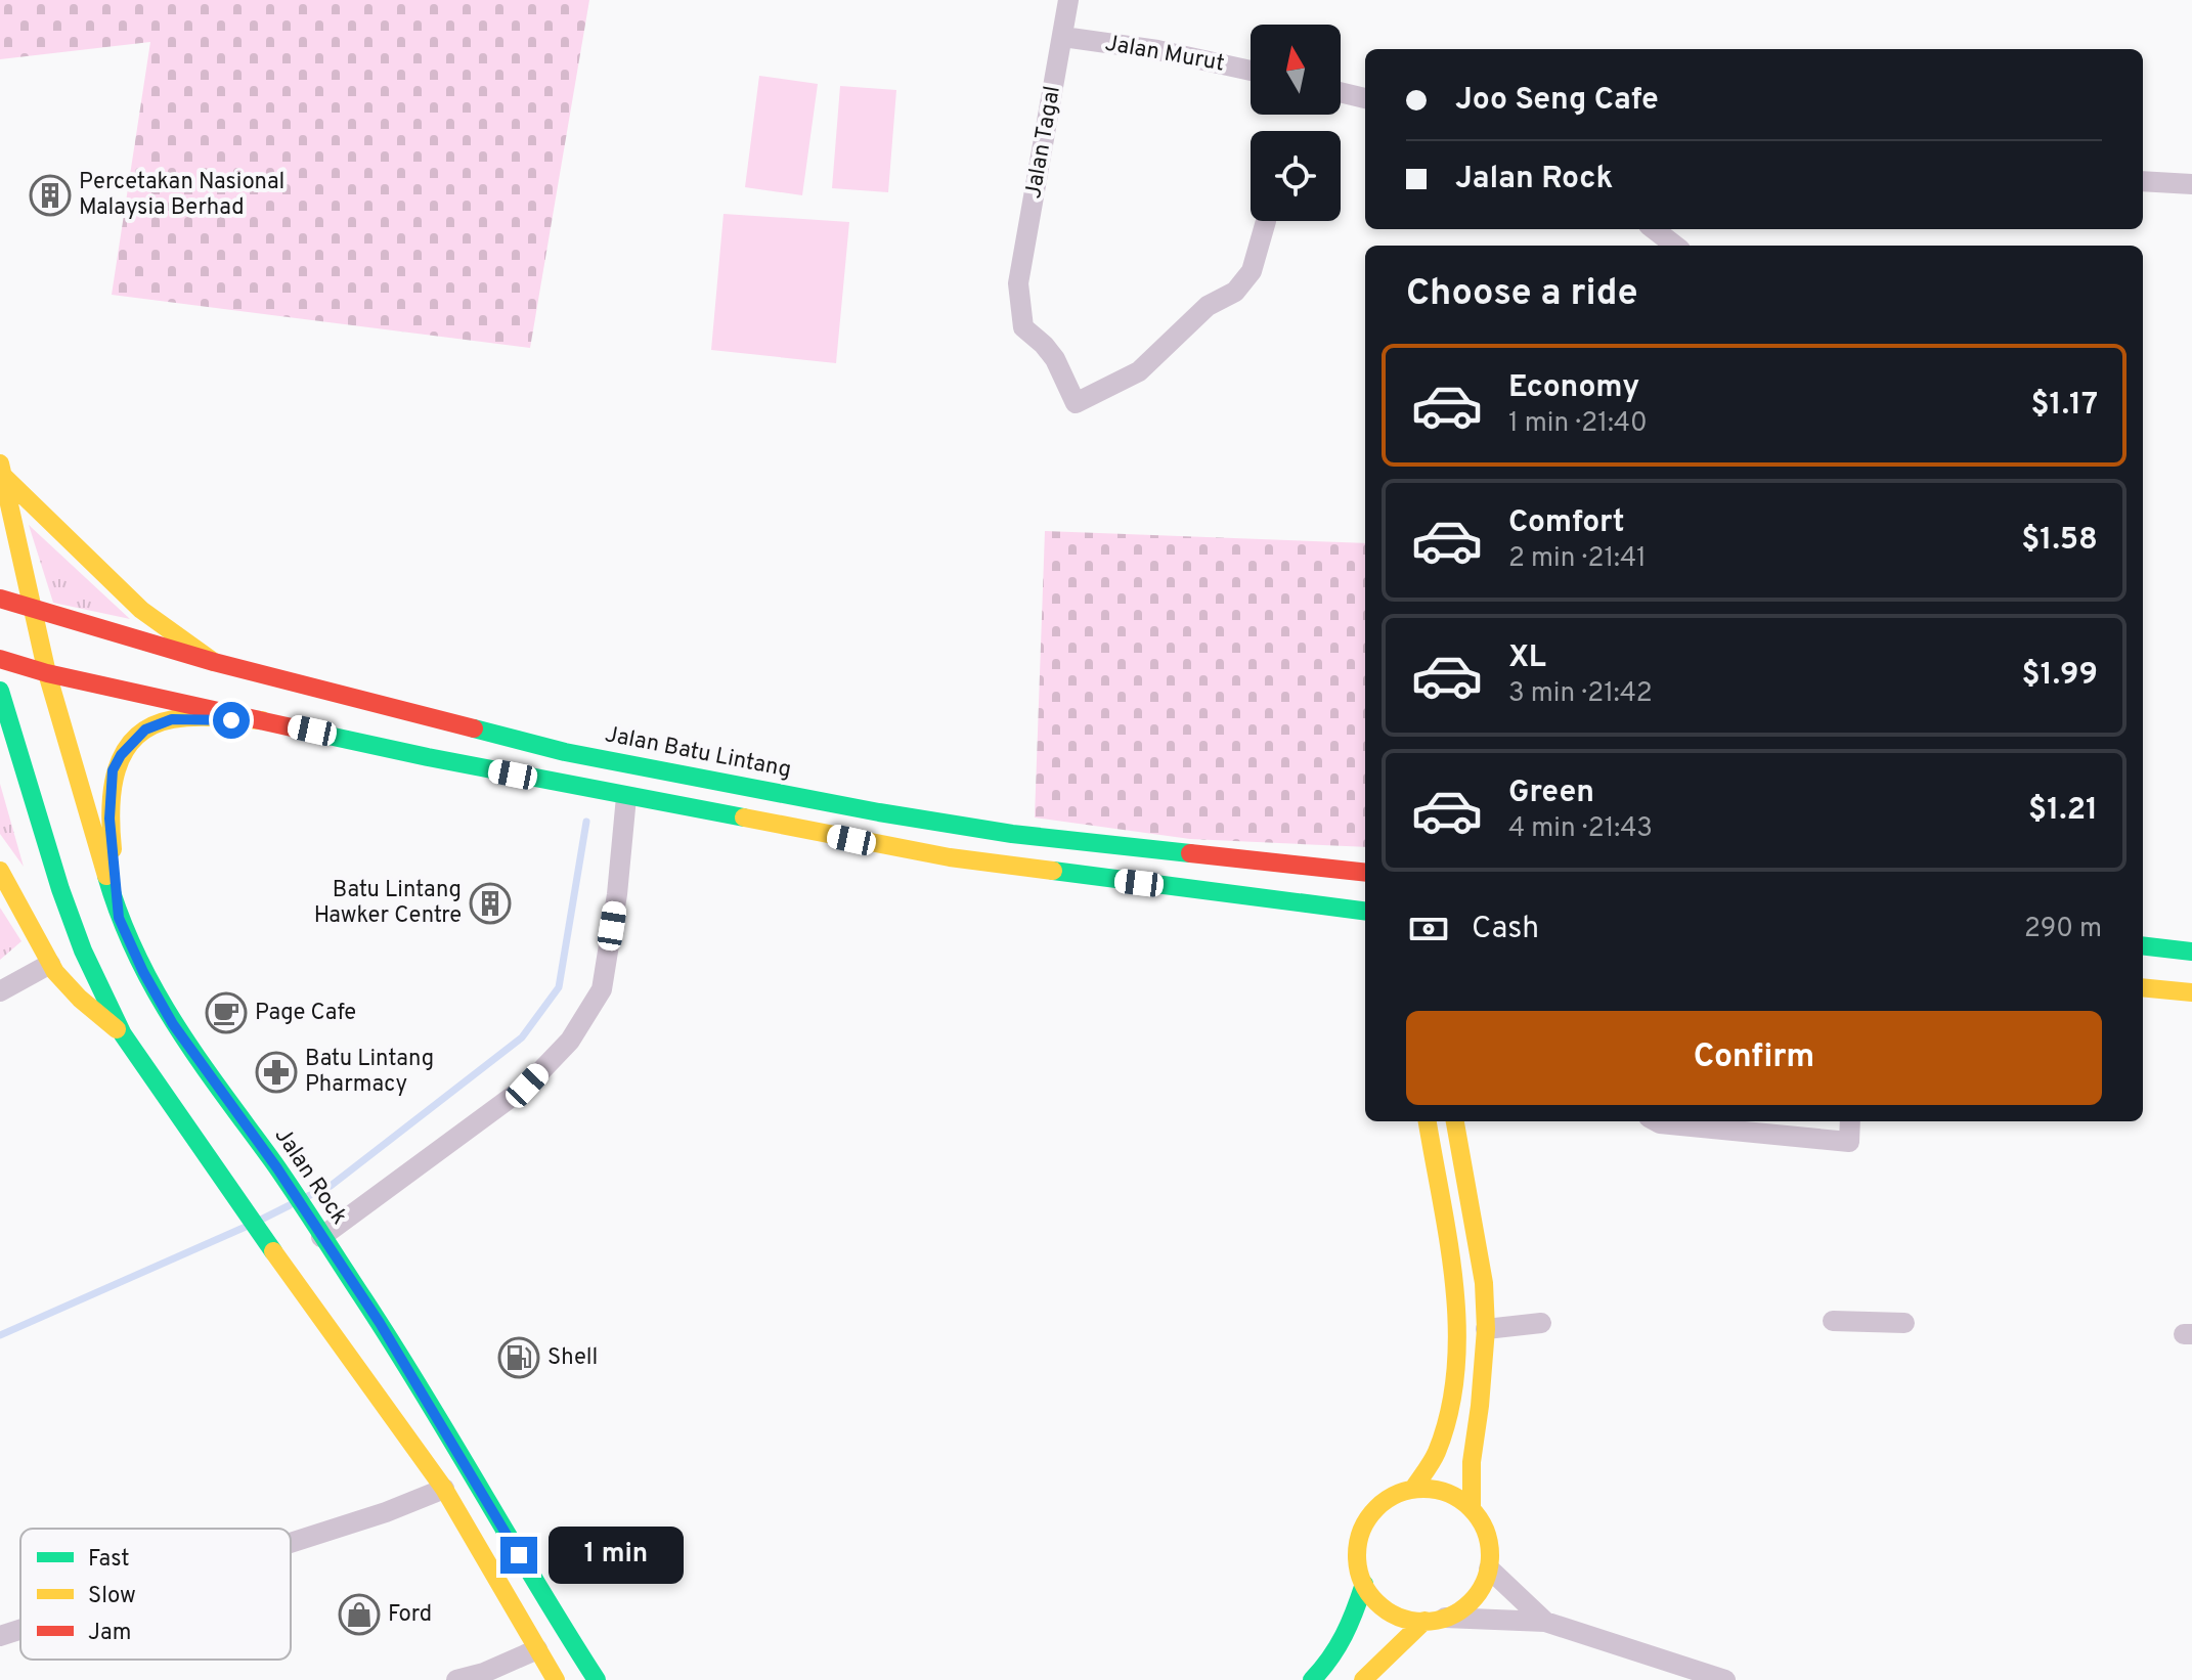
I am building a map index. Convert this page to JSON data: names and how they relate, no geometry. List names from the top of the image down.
{
  "streets": {
    "main road": ["Jalan Batu Lintang", "Jalan Rock"],
    "street": ["Jalan Murut", "Jalan Tagal"]
  },
  "crossings": [
    ["Jalan Murut", "Jalan Tagal"],
    ["Jalan Batu Lintang", "Jalan Rock"]
  ],
  "places": {
    "building": ["Percetakan Nasional Malaysia Berhad", "Batu Lintang Hawker Centre"],
    "cafe": ["Page Cafe"],
    "pharmacy": ["Batu Lintang Pharmacy"],
    "fuel station": ["Shell"],
    "shop": ["Ford"]
  },
  "legend": ["Fast", "Slow", "Jam"],
  "north": "top",
  "page": {
    "banner": ["Joo Seng Cafe", "Jalan Rock"],
    "heading": "Choose a ride",
    "list": [
      {
        "name": "Economy",
        "note": "1 min · 21:40",
        "value": "$1.17"
      },
      {
        "name": "Comfort",
        "note": "2 min · 21:41",
        "value": "$1.58"
      },
      {
        "name": "XL",
        "note": "3 min · 21:42",
        "value": "$1.99"
      },
      {
        "name": "Green",
        "note": "4 min · 21:43",
        "value": "$1.21"
      }
    ],
    "pay": ["Cash", "290 m"],
    "buttons": "Confirm",
    "bubble": "1 min"
  }
}
